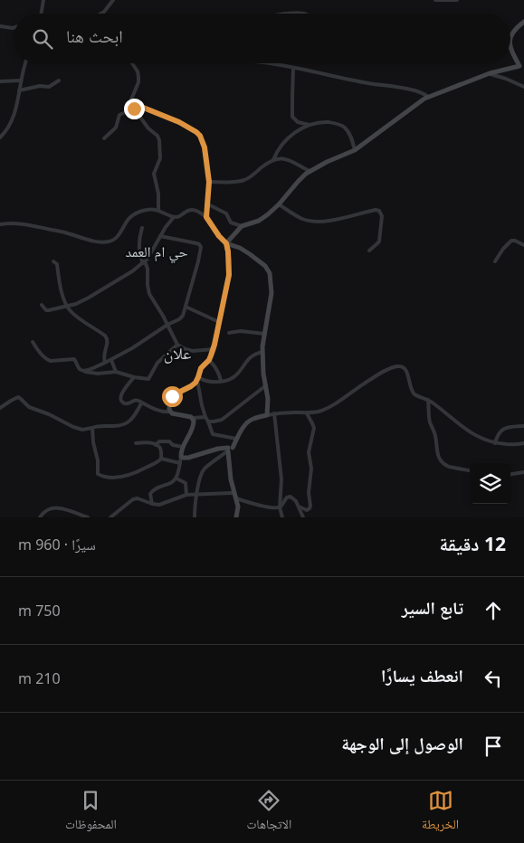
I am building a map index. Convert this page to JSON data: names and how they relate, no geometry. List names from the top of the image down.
{
  "districts": ["حي ام العمد", "علان"],
  "page": {
    "search": "ابحث هنا",
    "heading": ["12 دقيقة", "سيرًا · 960 m"],
    "list": [
      ["تابع السير", "750 m"],
      ["انعطف يسارًا", "210 m"],
      "الوصول إلى الوجهة"
    ],
    "nav": ["الخريطة", "الاتجاهات", "المحفوظات"]
  }
}
